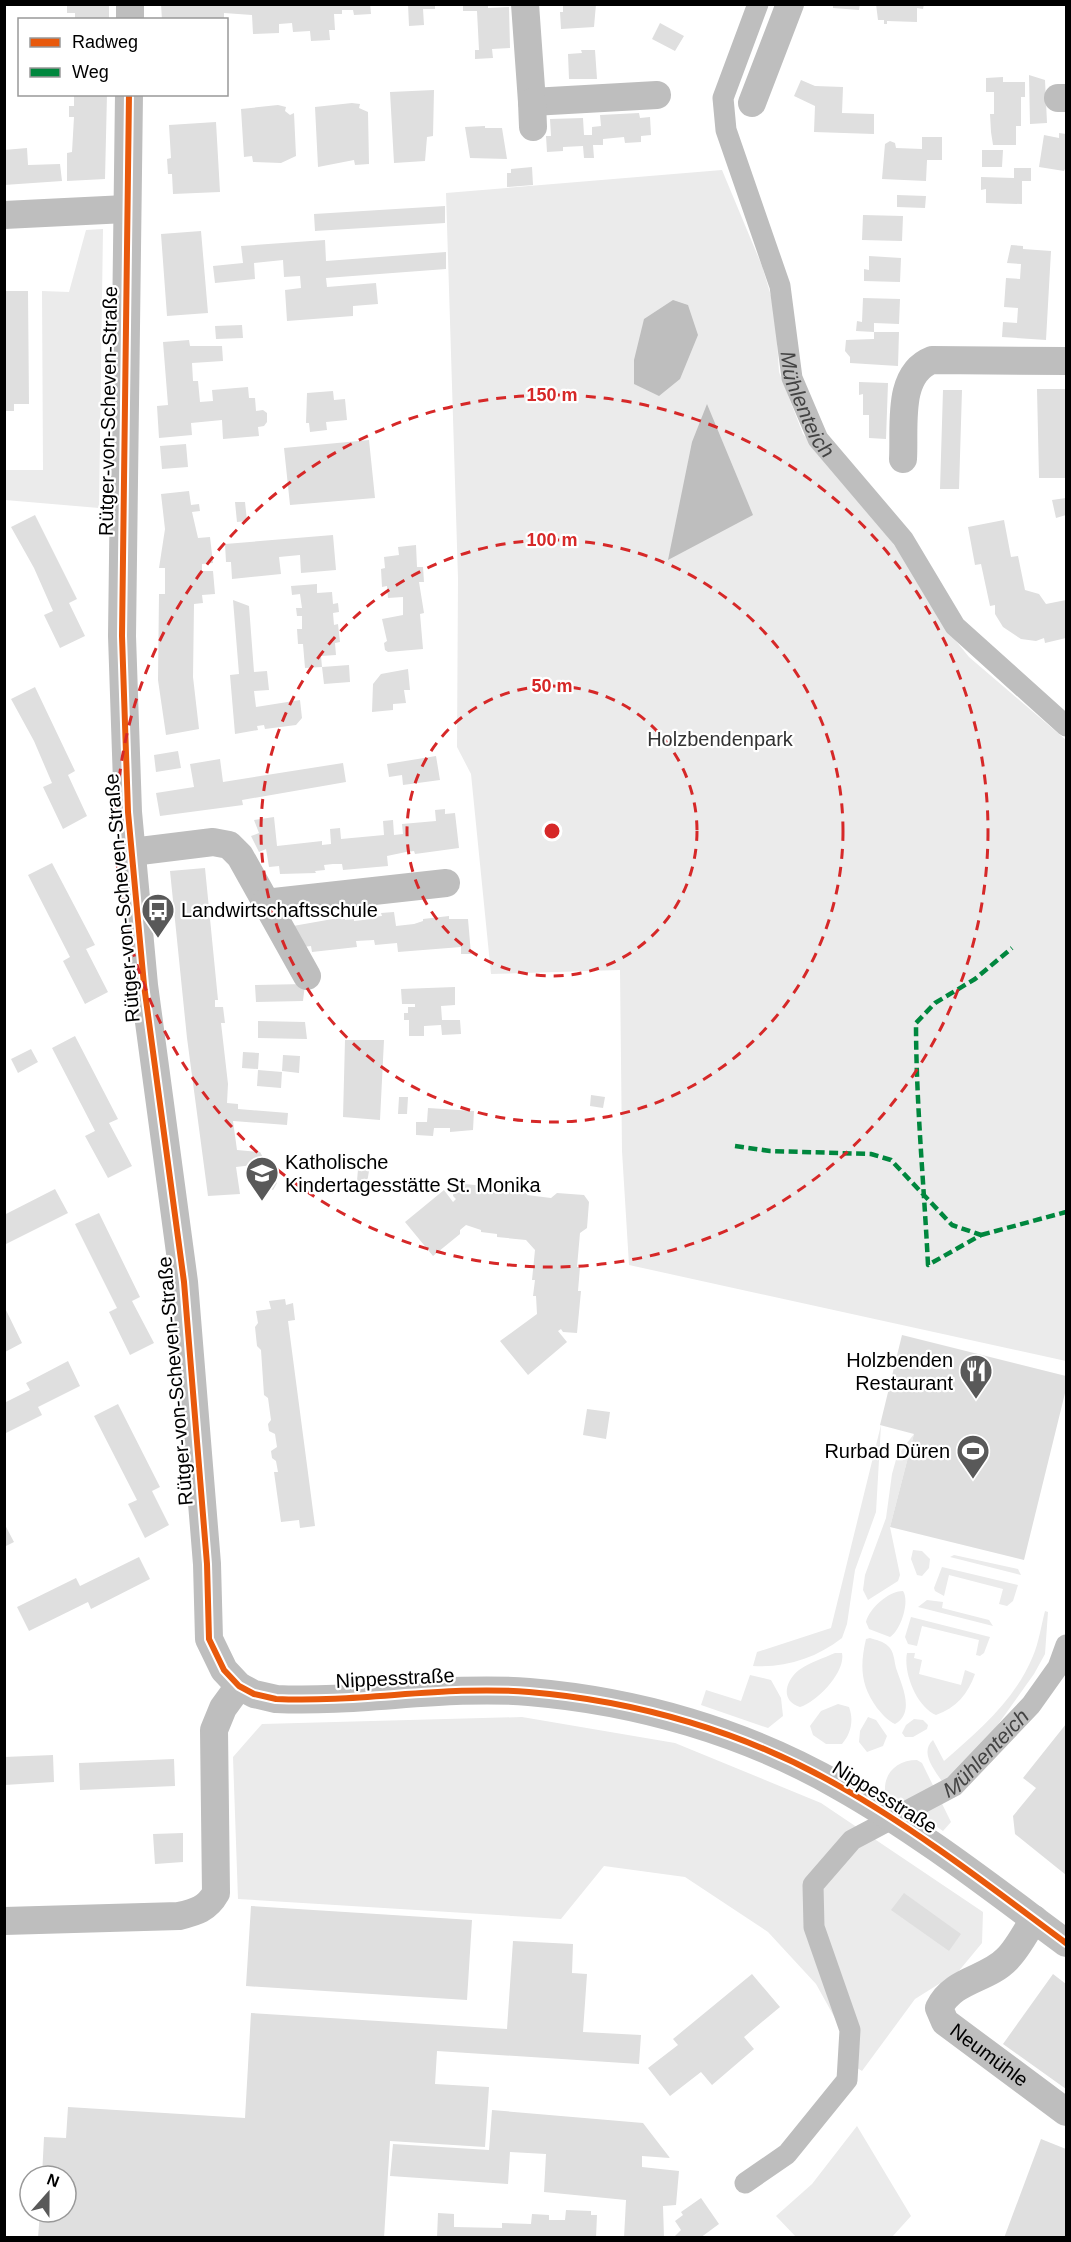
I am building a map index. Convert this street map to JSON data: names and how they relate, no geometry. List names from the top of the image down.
{
  "streets": {
    "street": ["Rütger-von-Scheven-Straße", "Nippesstraße", "Neumühle"]
  },
  "crossings": [
    ["Rütger-von-Scheven-Straße", "Nippesstraße"],
    ["Nippesstraße", "Neumühle"]
  ],
  "water": ["Mühlenteich"],
  "parks": ["Holzbendenpark"],
  "places": {
    "bus stop": ["Landwirtschaftsschule"],
    "school or university": ["Katholische Kindertagesstätte St. Monika"],
    "restaurant": ["Holzbenden Restaurant"],
    "sports": ["Rurbad Düren"]
  },
  "legend": ["Radweg", "Weg"],
  "north": "top",
  "rings": ["150 m", "100 m", "50 m"]
}
